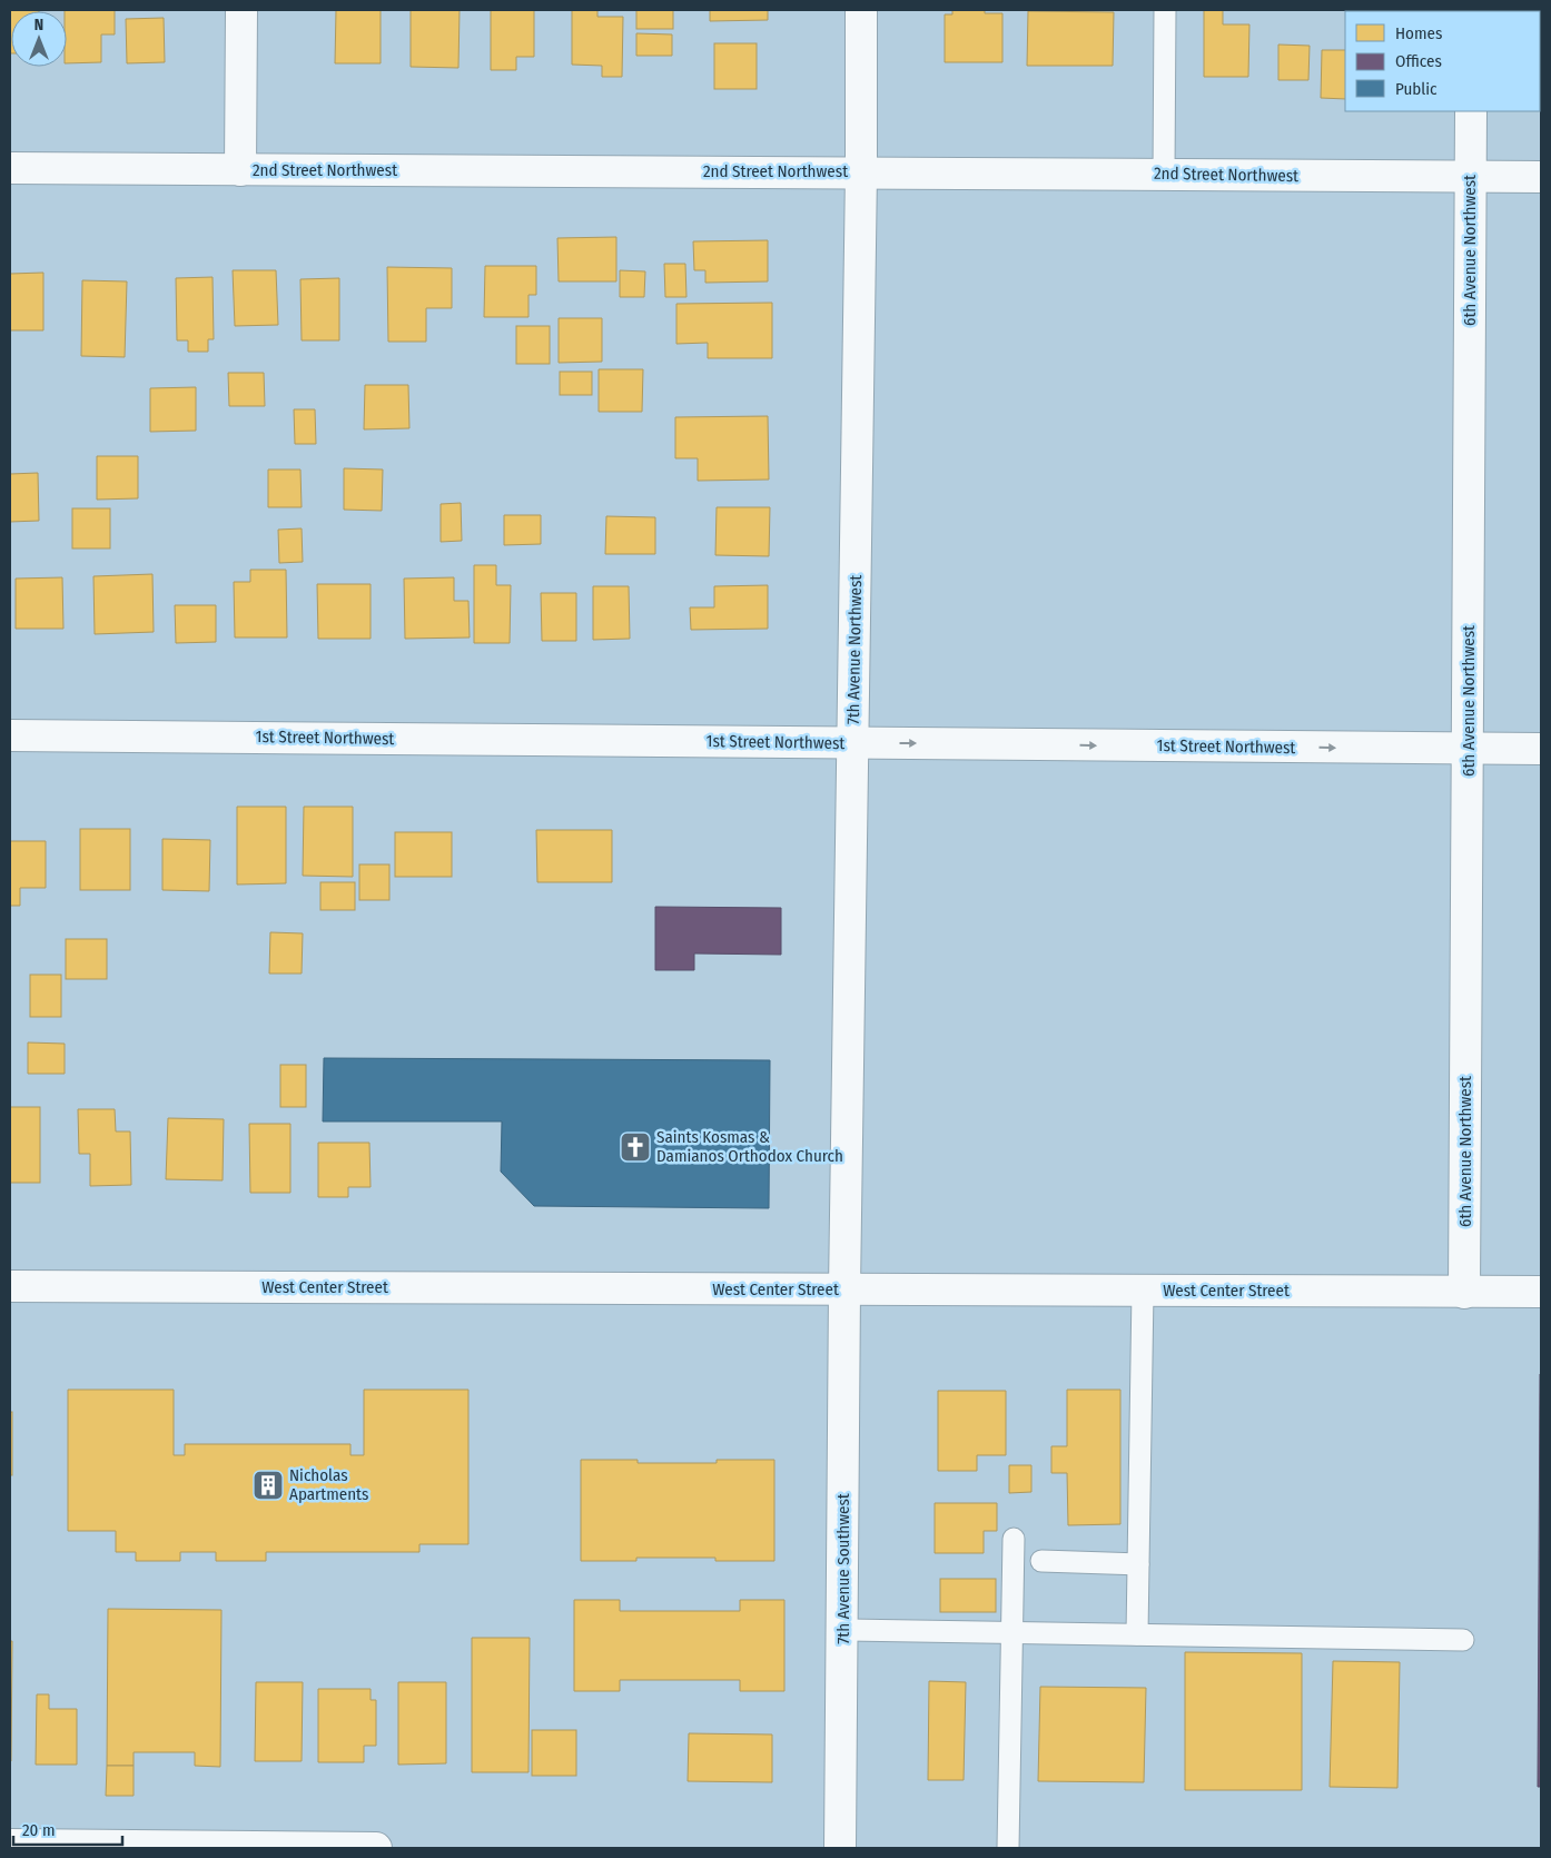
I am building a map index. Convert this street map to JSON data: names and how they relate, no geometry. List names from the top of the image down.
{
  "streets": {
    "street": [
      "2nd Street Northwest",
      "6th Avenue Northwest",
      "7th Avenue Northwest",
      "1st Street Northwest",
      "West Center Street",
      "7th Avenue Southwest"
    ]
  },
  "crossings": [
    ["2nd Street Northwest", "6th Avenue Northwest"],
    ["2nd Street Northwest", "7th Avenue Northwest"],
    ["6th Avenue Northwest", "1st Street Northwest"],
    ["6th Avenue Northwest", "West Center Street"],
    ["7th Avenue Northwest", "1st Street Northwest"],
    ["7th Avenue Northwest", "West Center Street"],
    ["7th Avenue Northwest", "7th Avenue Southwest"],
    ["West Center Street", "7th Avenue Southwest"]
  ],
  "one_way": ["1st Street Northwest"],
  "places": {
    "church": ["Saints Kosmas & Damianos Orthodox Church"],
    "building": ["Nicholas Apartments"]
  },
  "legend": ["Homes", "Offices", "Public"],
  "scale_bar": "20 m",
  "north": "top"
}
